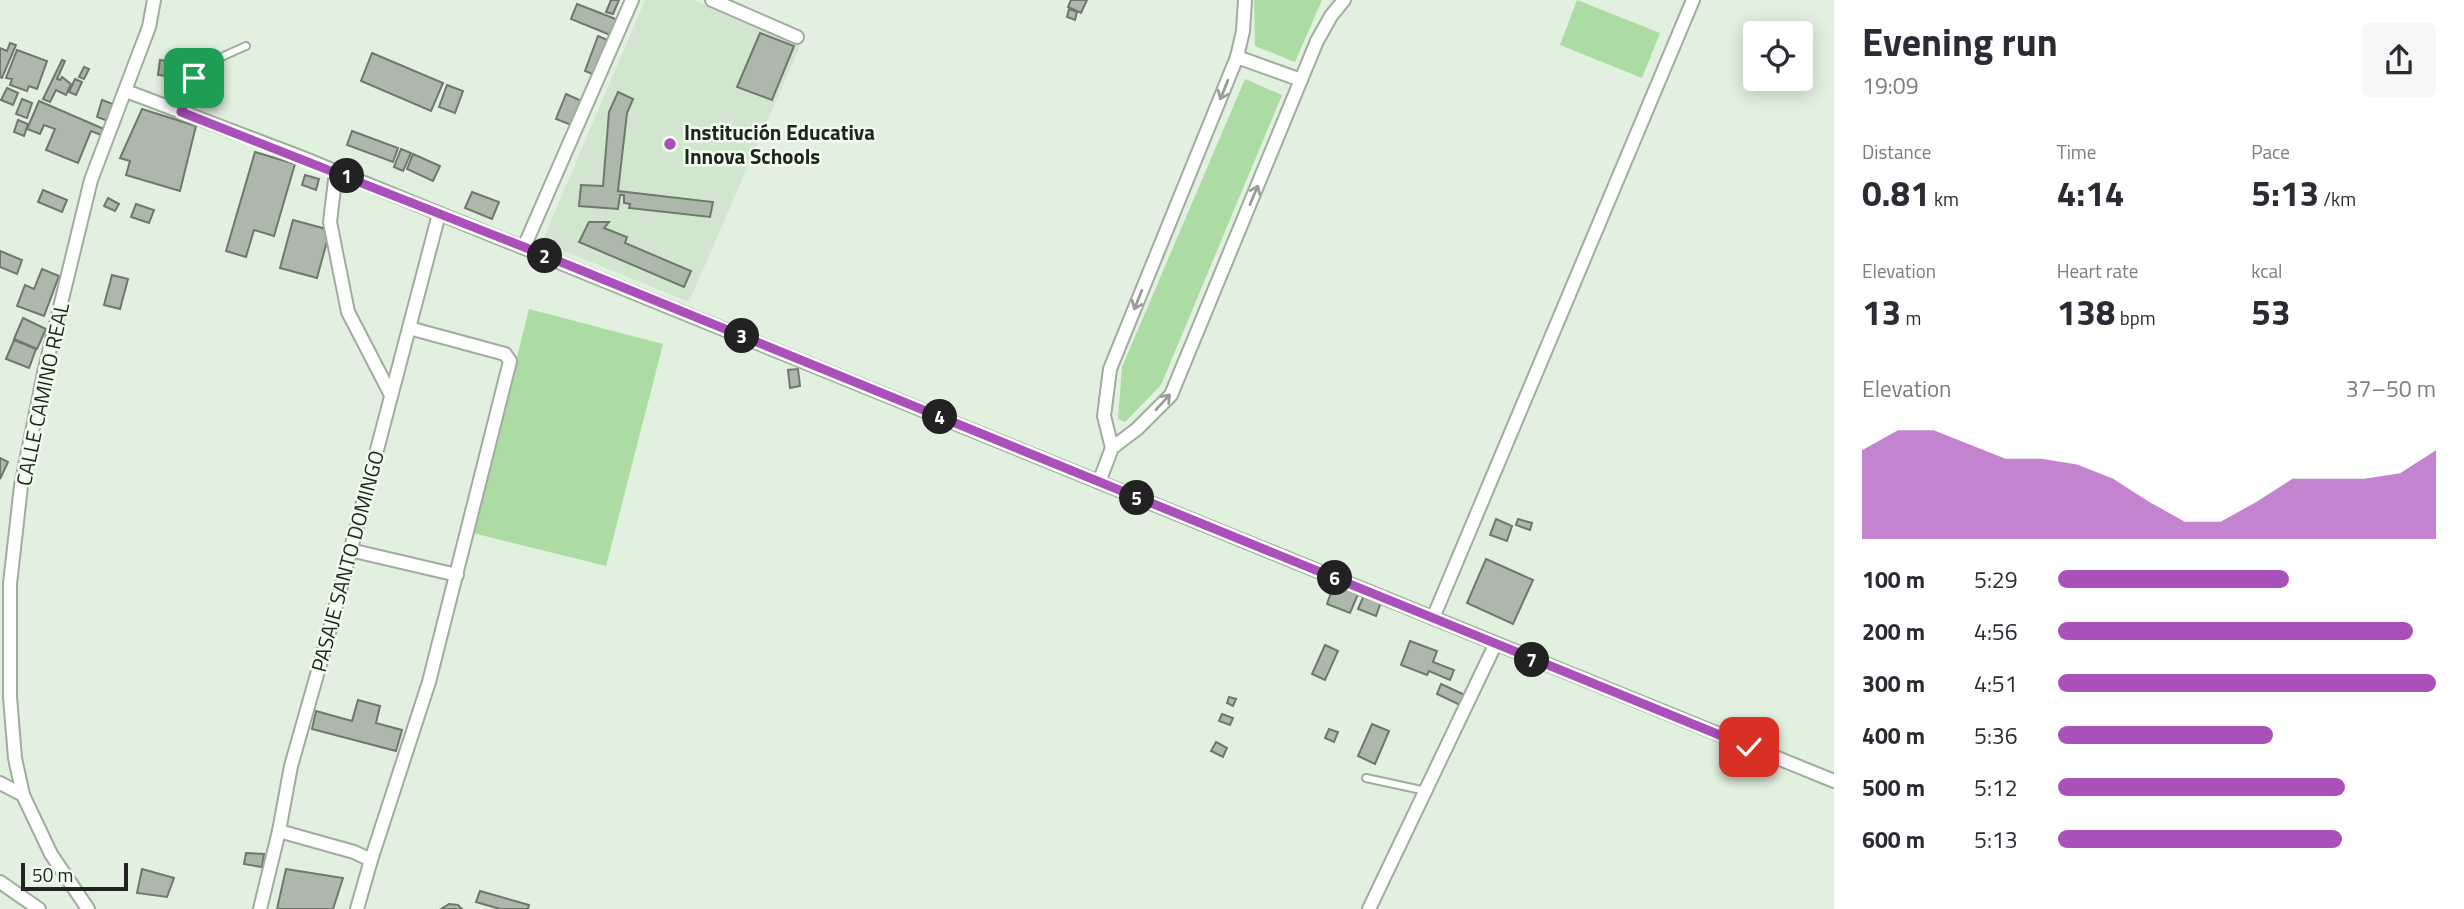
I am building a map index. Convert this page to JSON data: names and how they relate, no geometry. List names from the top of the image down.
{
  "streets": {
    "street": ["CALLE CAMINO REAL", "PASAJE SANTO DOMINGO"]
  },
  "places": ["Institución Educativa Innova Schools"],
  "scale_bar": "50 m",
  "page": {
    "heading": ["Evening run", "19:09"],
    "stats": [
      ["Distance", "0.81 km"],
      ["Time", "4:14"],
      ["Pace", "5:13 /km"],
      ["Elevation", "13 m"],
      ["Heart rate", "138 bpm"],
      ["kcal", "53"]
    ],
    "pins": [
      "1",
      "2",
      "3",
      "4",
      "5",
      "6",
      "7"
    ],
    "chart": ["Elevation", "37–50 m"],
    "list": [
      {
        "name": "100 m",
        "note": "5:29"
      },
      {
        "name": "200 m",
        "note": "4:56"
      },
      {
        "name": "300 m",
        "note": "4:51"
      },
      {
        "name": "400 m",
        "note": "5:36"
      },
      {
        "name": "500 m",
        "note": "5:12"
      },
      {
        "name": "600 m",
        "note": "5:13"
      }
    ],
    "scale": "50 m"
  }
}
